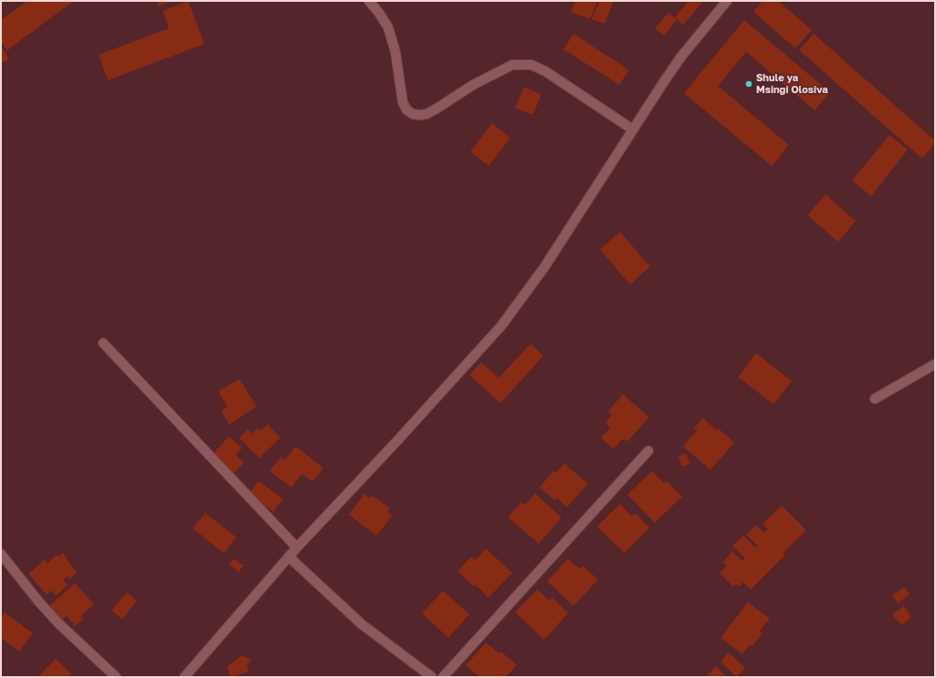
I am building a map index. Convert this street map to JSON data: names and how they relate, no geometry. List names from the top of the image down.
{
  "places": ["Shule ya Msingi Olosiva"]
}
